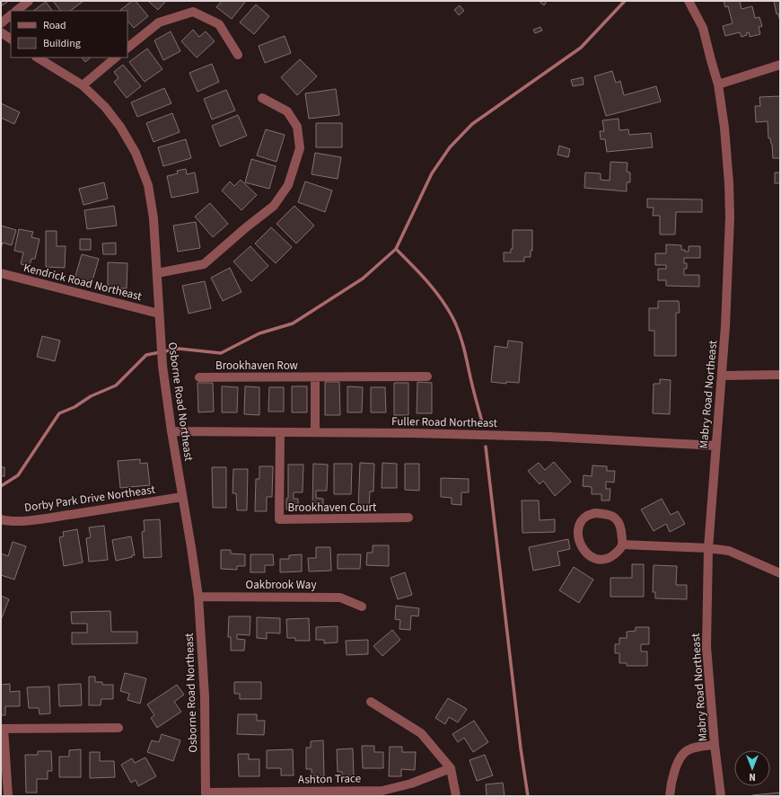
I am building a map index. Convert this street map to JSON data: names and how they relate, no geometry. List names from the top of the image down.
{
  "streets": {
    "street": [
      "Kendrick Road Northeast",
      "Brookhaven Row",
      "Mabry Road Northeast",
      "Osborne Road Northeast",
      "Fuller Road Northeast",
      "Dorby Park Drive Northeast",
      "Brookhaven Court",
      "Oakbrook Way",
      "Ashton Trace"
    ]
  },
  "crossings": [
    ["Kendrick Road Northeast", "Osborne Road Northeast"],
    ["Mabry Road Northeast", "Fuller Road Northeast"],
    ["Osborne Road Northeast", "Fuller Road Northeast"],
    ["Osborne Road Northeast", "Dorby Park Drive Northeast"],
    ["Osborne Road Northeast", "Oakbrook Way"],
    ["Osborne Road Northeast", "Ashton Trace"],
    ["Fuller Road Northeast", "Brookhaven Court"]
  ],
  "legend": ["Road", "Building"],
  "north": "bottom"
}
